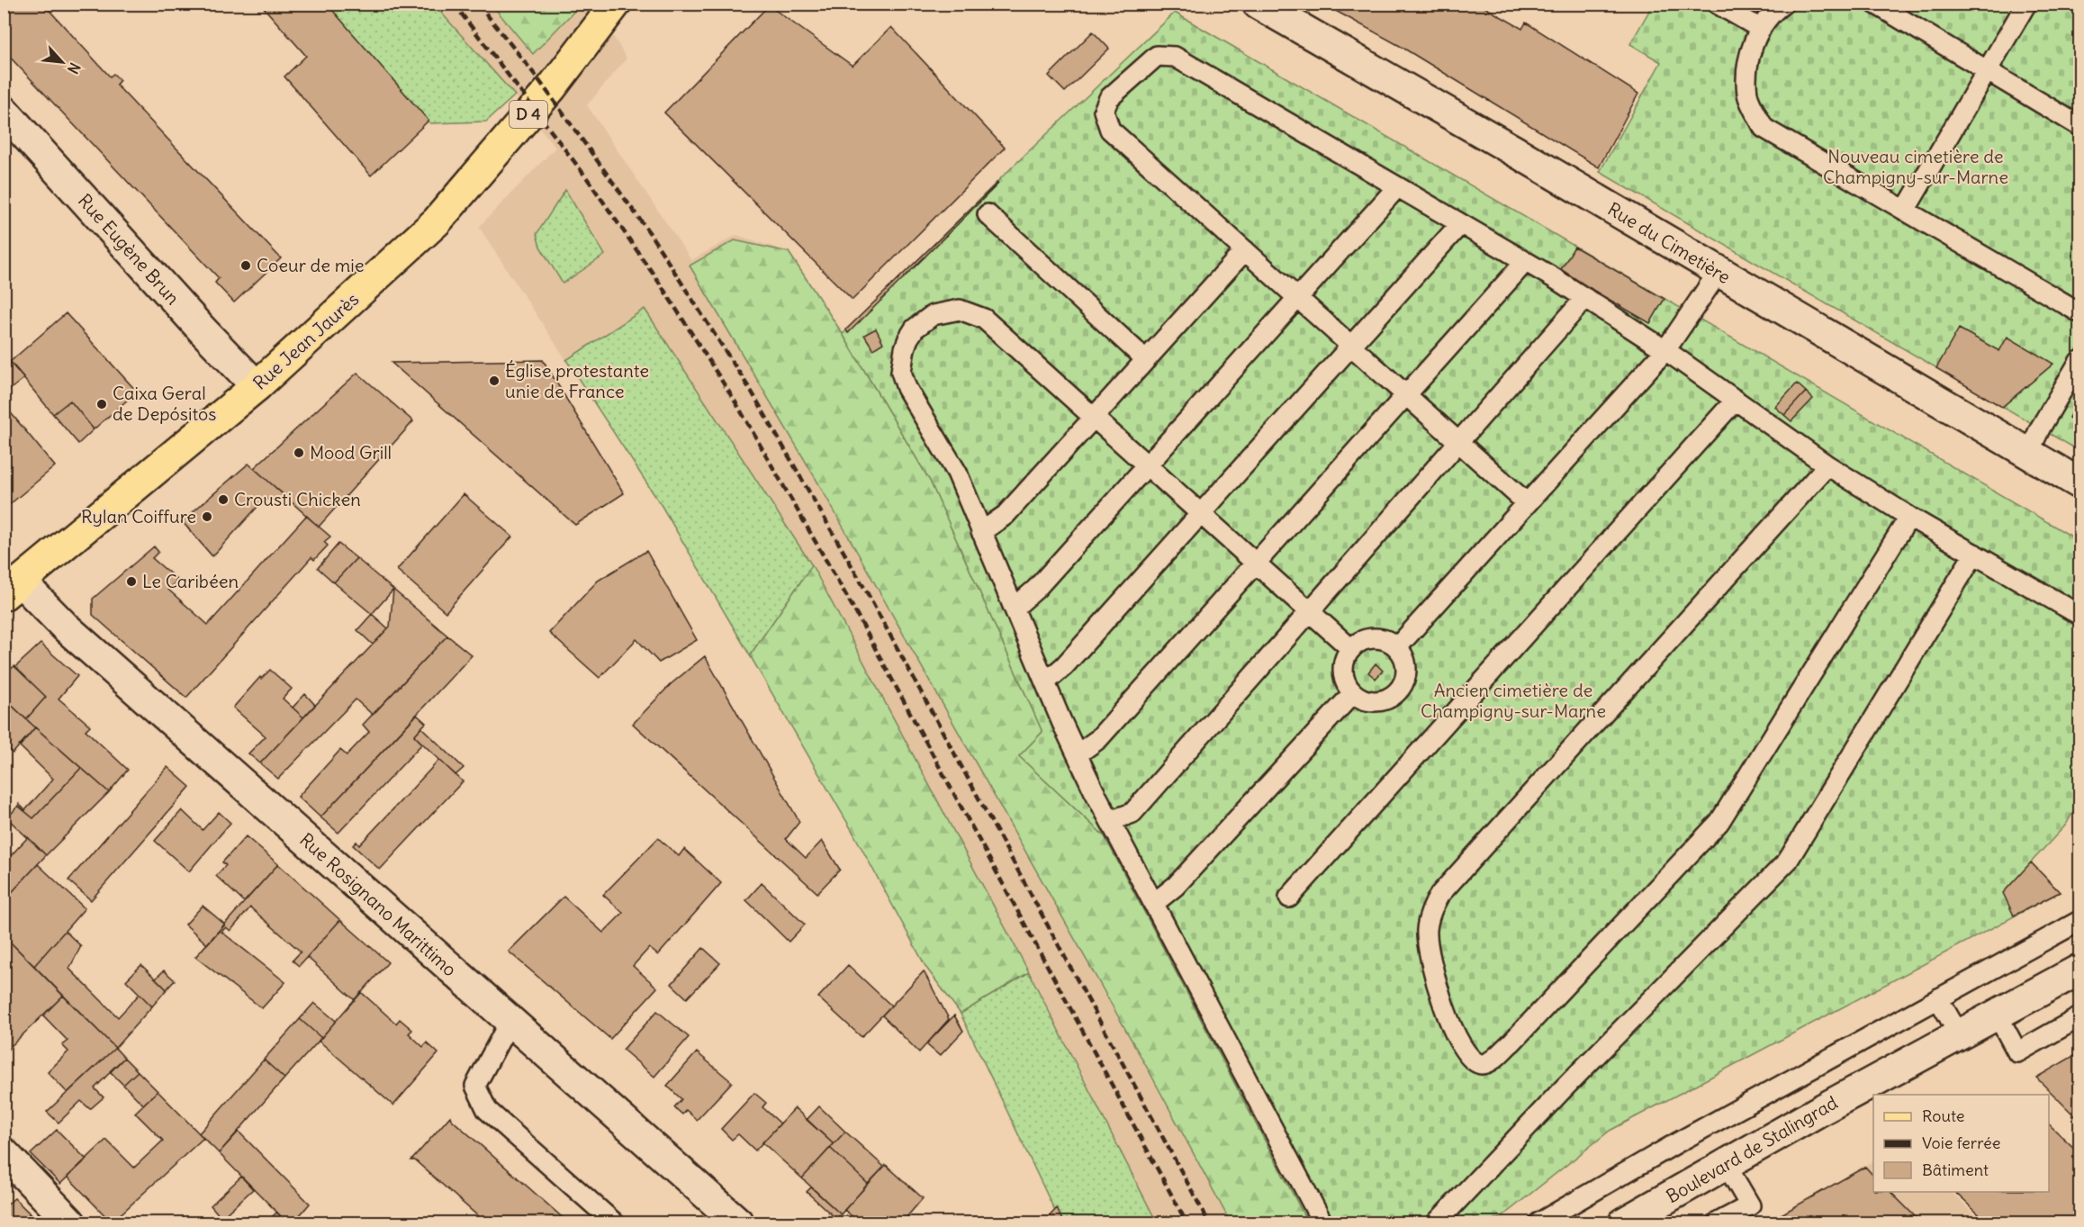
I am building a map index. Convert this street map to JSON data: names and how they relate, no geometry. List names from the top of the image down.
{
  "streets": {
    "main road": ["D 4", "Rue Jean Jaurès"],
    "street": [
      "Rue du Cimetière",
      "Rue Eugène Brun",
      "Rue Rosignano Marittimo",
      "Boulevard de Stalingrad"
    ]
  },
  "crossings": [
    ["Rue Eugène Brun", "Rue Jean Jaurès"],
    ["Rue Jean Jaurès", "Rue Rosignano Marittimo"]
  ],
  "parks": ["Nouveau cimetière de Champigny-sur-Marne", "Ancien cimetière de Champigny-sur-Marne"],
  "places": [
    "Coeur de mie",
    "Église protestante unie de France",
    "Caixa Geral de Depósitos",
    "Mood Grill",
    "Crousti Chicken",
    "Rylan Coiffure",
    "Le Caribéen"
  ],
  "legend": ["Route", "Voie ferrée", "Bâtiment"],
  "north": "bottom right"
}
